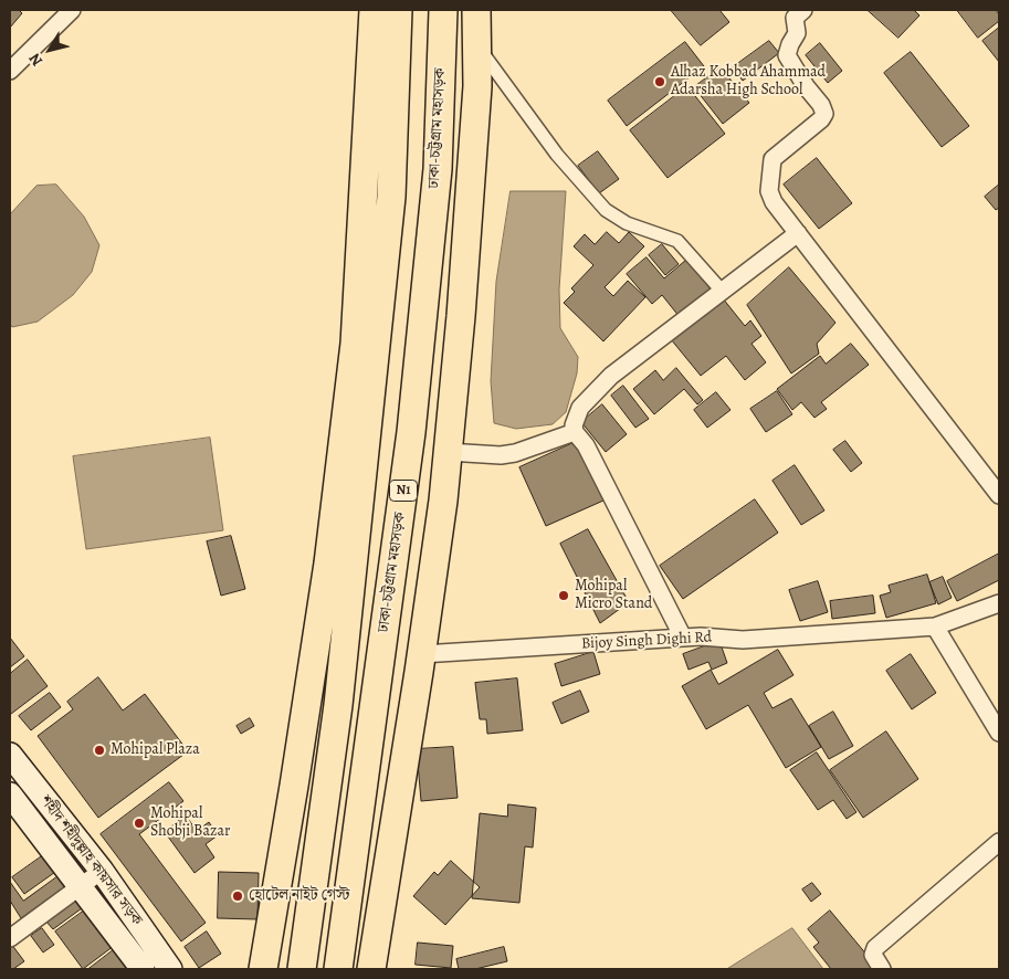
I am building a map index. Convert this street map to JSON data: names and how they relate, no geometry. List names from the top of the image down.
{
  "streets": {
    "highway": ["ঢাকা-চট্টগ্রাম মহাসড়ক", "N1"],
    "main road": ["শহীদ শহীদুল্লাহ কায়সার সড়ক"],
    "street": ["Bijoy Singh Dighi Rd"]
  },
  "places": [
    "Alhaz Kobbad Ahammad Adarsha High School",
    "Mohipal Micro Stand",
    "Mohipal Plaza",
    "Mohipal Shobji Bazar",
    "হোটেল নাইট গেস্ট"
  ],
  "north": "bottom left"
}
